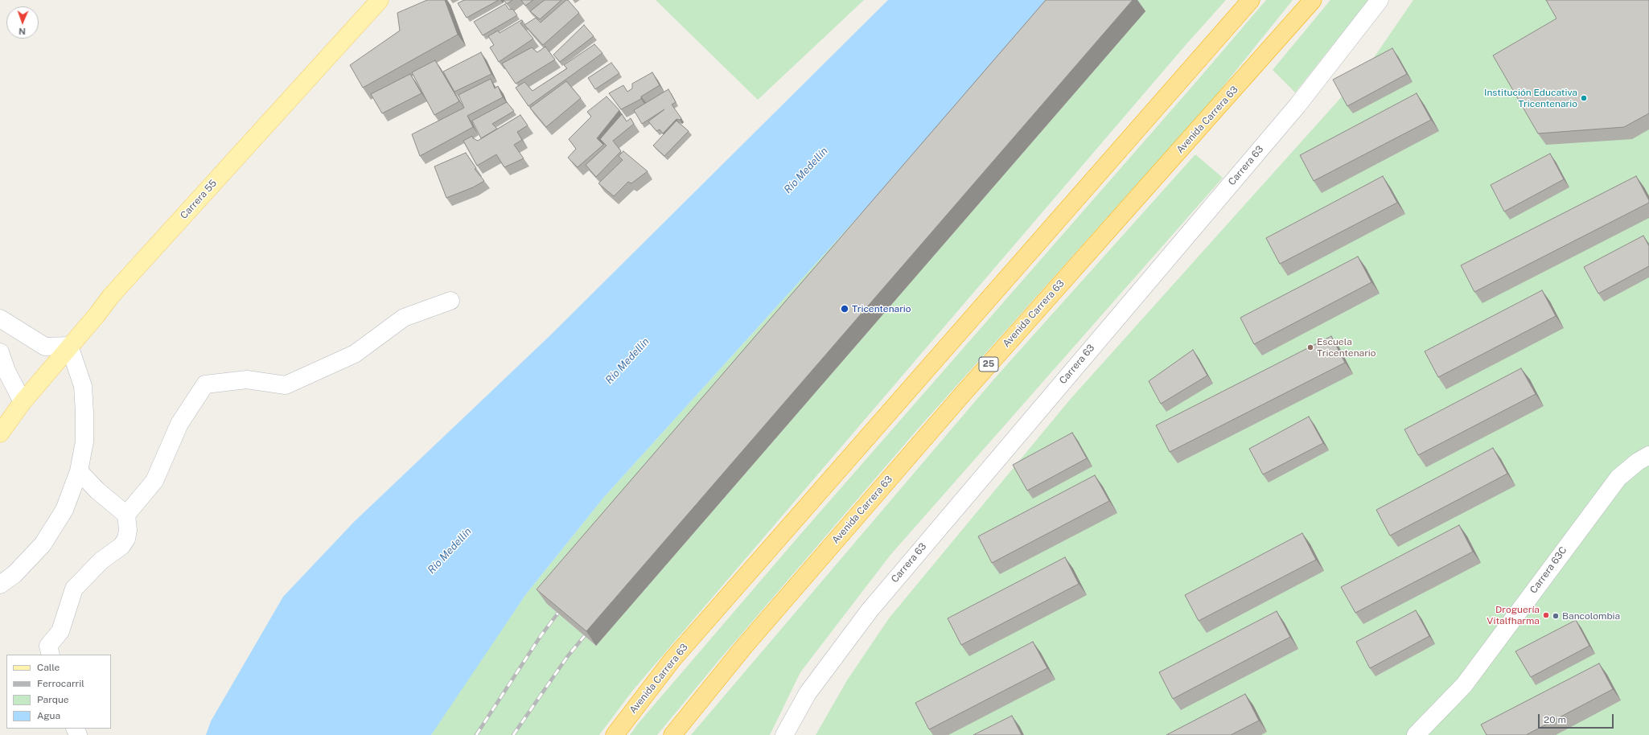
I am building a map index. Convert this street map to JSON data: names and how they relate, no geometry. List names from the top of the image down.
{
  "streets": {
    "highway": ["Avenida Carrera 63", "25"],
    "main road": ["Carrera 55"],
    "street": ["Carrera 63", "Carrera 63C"]
  },
  "water": ["Río Medellín"],
  "places": [
    "Institución Educativa Tricentenario",
    "Tricentenario",
    "Escuela Tricentenario",
    "Droguería Vitalfharma",
    "Bancolombia"
  ],
  "legend": [
    "Calle",
    "Ferrocarril",
    "Parque",
    "Agua"
  ],
  "scale_bar": "20 m",
  "north": "bottom"
}
